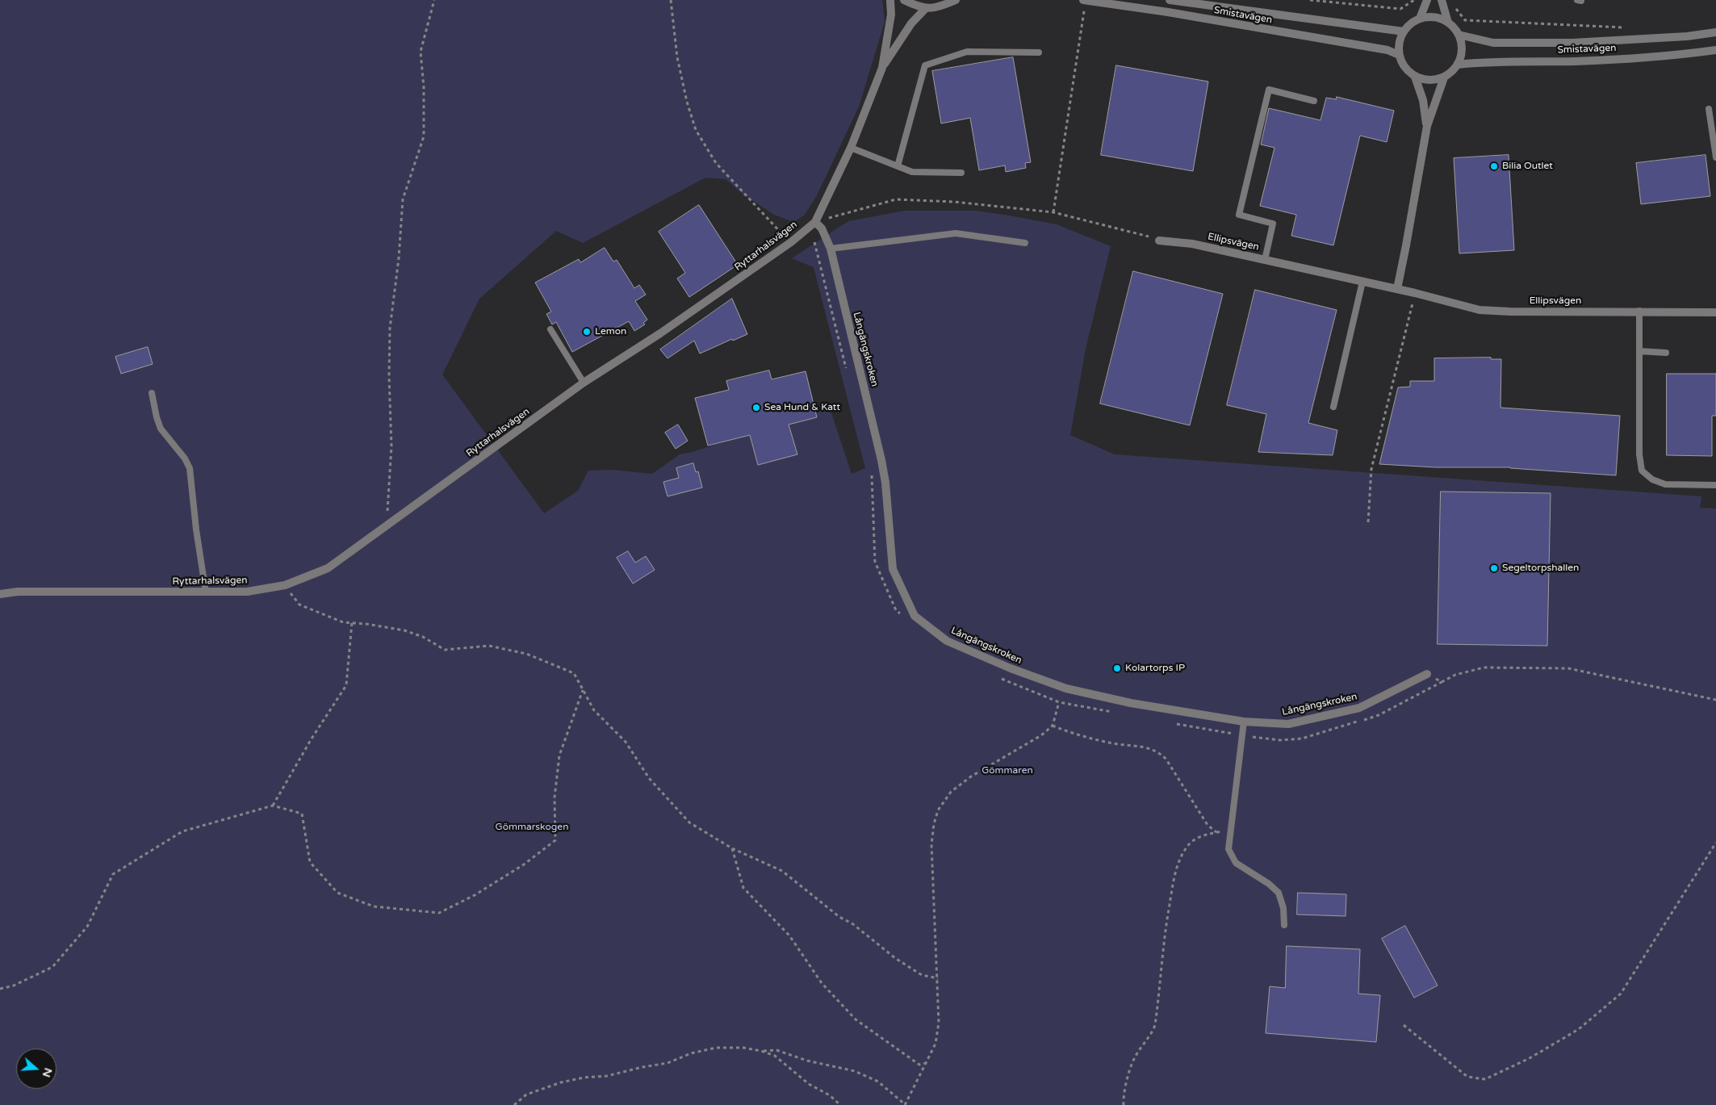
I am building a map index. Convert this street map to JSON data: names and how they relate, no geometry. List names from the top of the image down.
{
  "streets": {
    "street": [
      "Smistavägen",
      "Ellipsvägen",
      "Ryttarhalsvägen",
      "Långängskroken"
    ]
  },
  "crossings": [
    ["Ryttarhalsvägen", "Långängskroken"]
  ],
  "parks": ["Gömmaren", "Gömmarskogen"],
  "places": [
    "Bilia Outlet",
    "Lemon",
    "Sea Hund & Katt",
    "Segeltorpshallen",
    "Kolartorps IP"
  ],
  "north": "right"
}
